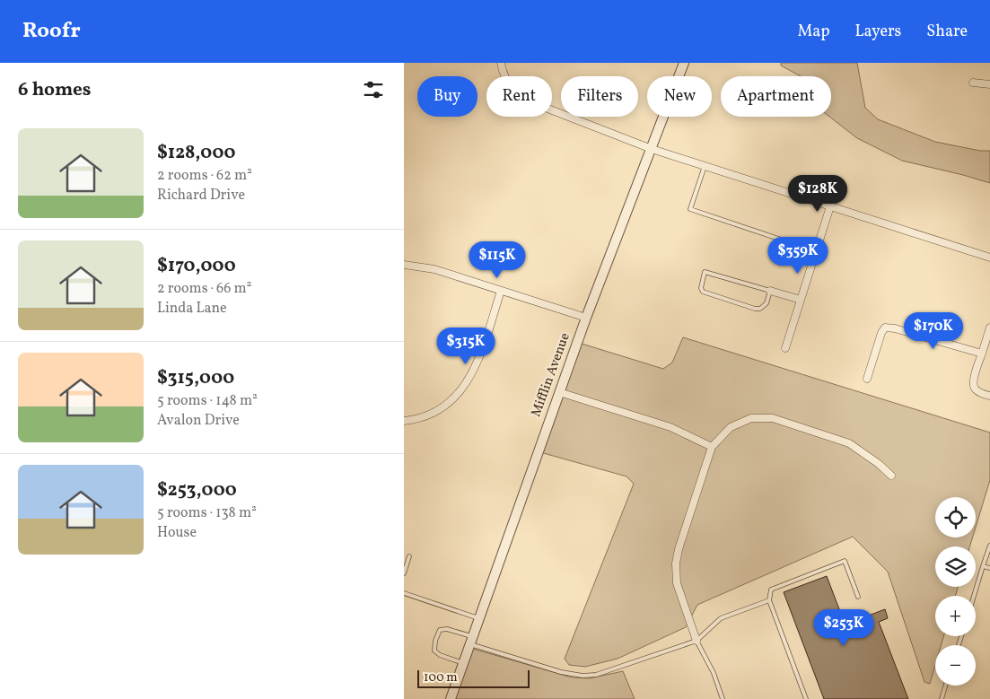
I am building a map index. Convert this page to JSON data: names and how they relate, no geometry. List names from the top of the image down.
{
  "streets": {
    "street": ["Mifflin Avenue"]
  },
  "scale_bar": "100 m",
  "page": {
    "header": "Roofr",
    "nav": ["Map", "Layers", "Share"],
    "heading": "6 homes",
    "chip": [
      "Buy",
      "Rent",
      "Filters",
      "New",
      "Apartment"
    ],
    "list": [
      {
        "name": "$128,000",
        "note": "2 rooms · 62 m² · Richard Drive"
      },
      {
        "name": "$170,000",
        "note": "2 rooms · 66 m² · Linda Lane"
      },
      {
        "name": "$315,000",
        "note": "5 rooms · 148 m² · Avalon Drive"
      },
      {
        "name": "$253,000",
        "note": "5 rooms · 138 m² · House"
      }
    ],
    "price": [
      "$128K",
      "$359K",
      "$115K",
      "$170K",
      "$315K",
      "$253K"
    ],
    "map_buttons": ["+", "−"],
    "scale": "100 m"
  }
}
